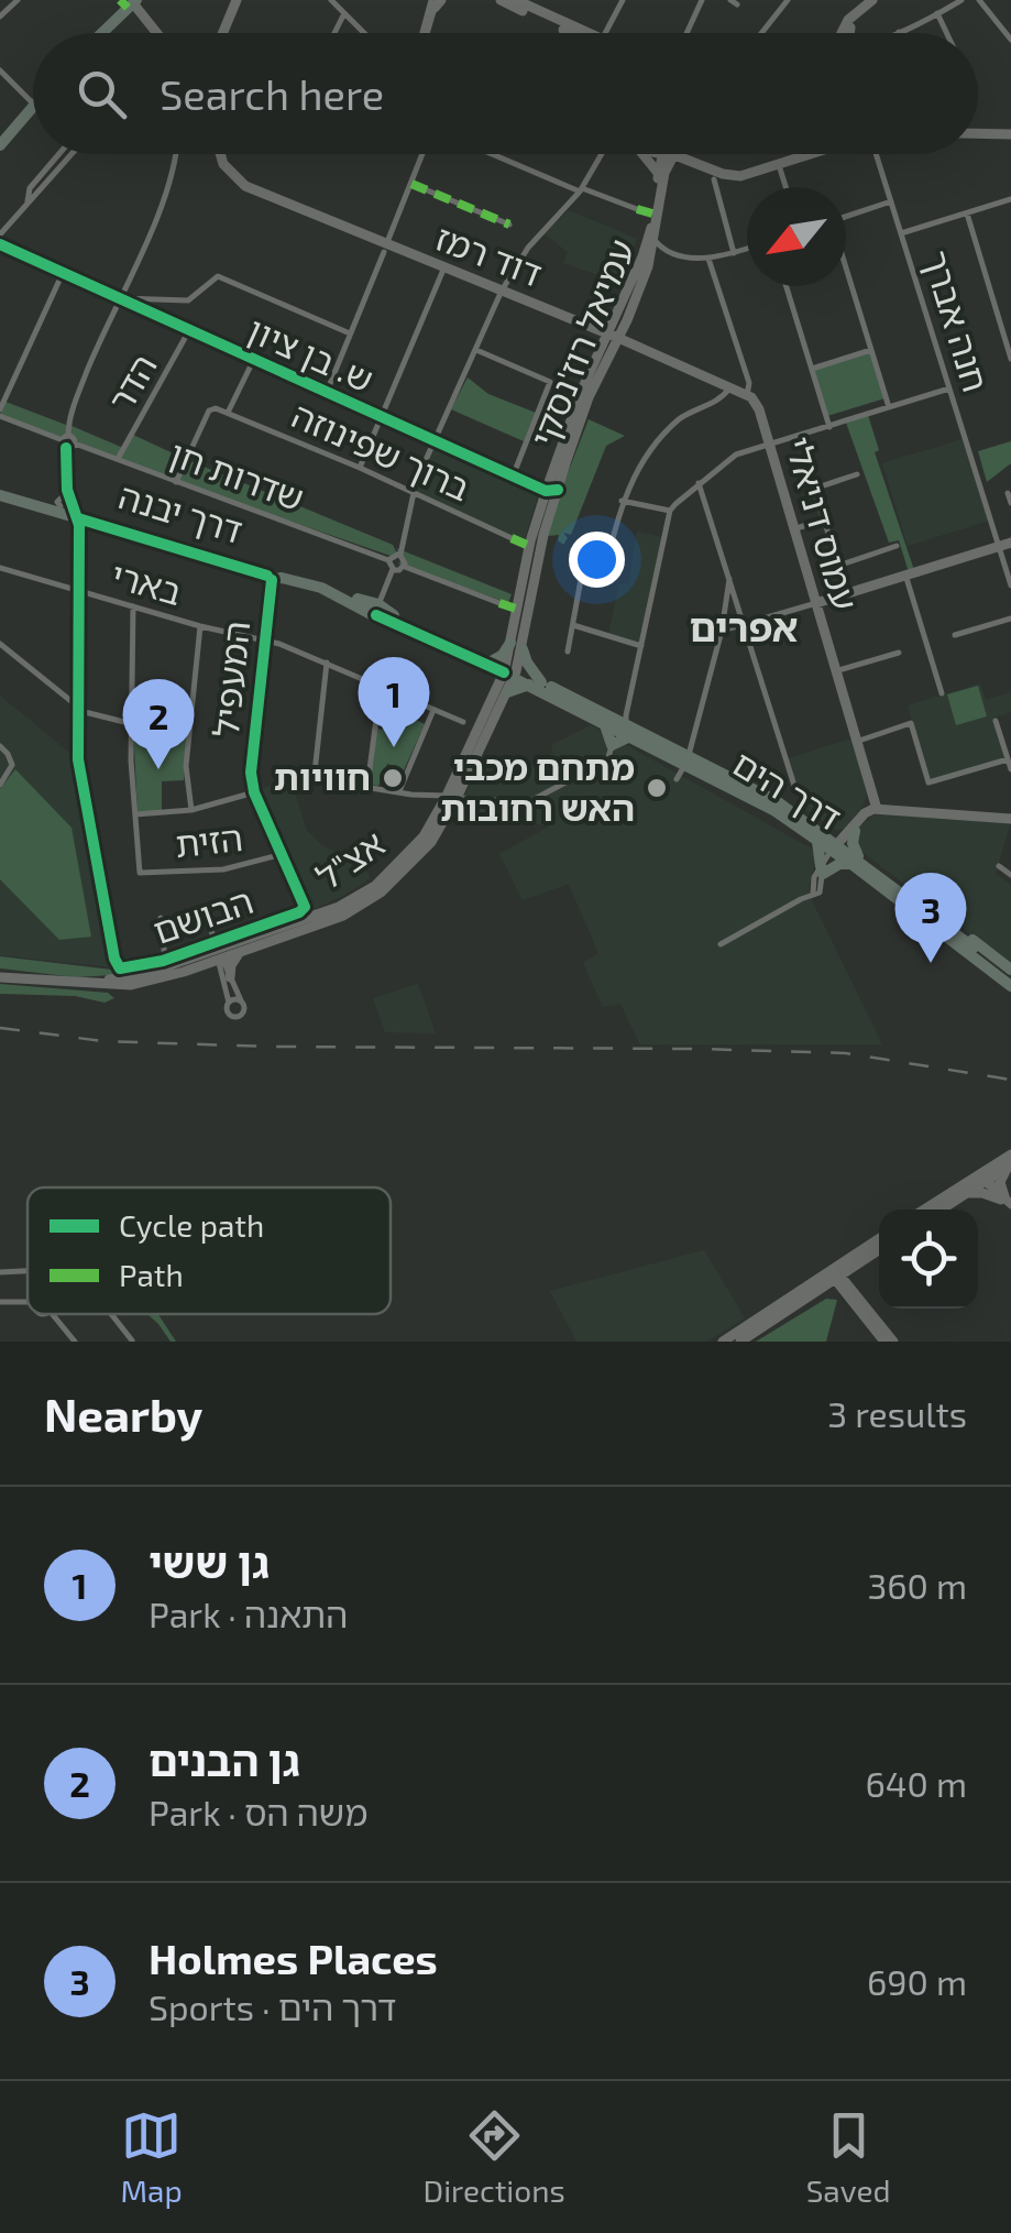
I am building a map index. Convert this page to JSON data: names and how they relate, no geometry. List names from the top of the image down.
{
  "streets": {
    "main road": ["דרך יבנה", "דרך הים"],
    "street": [
      "דוד רמז",
      "חנה אברך",
      "עמיאל רוז'נסקי",
      "ש. בן ציון",
      "הדר",
      "ברוך שפינוזה",
      "שדרות חן",
      "עמוס דניאלי",
      "בארי",
      "המעפיל",
      "הזית",
      "אצ\"ל",
      "הבושם"
    ]
  },
  "crossings": [
    ["דוד רמז", "עמיאל רוז'נסקי"],
    ["דוד רמז", "עמוס דניאלי"],
    ["עמיאל רוז'נסקי", "ש. בן ציון"],
    ["עמיאל רוז'נסקי", "דרך יבנה"],
    ["עמיאל רוז'נסקי", "דרך הים"],
    ["עמיאל רוז'נסקי", "אצ\"ל"],
    ["ש. בן ציון", "הדר"],
    ["הדר", "שדרות חן"],
    ["דרך יבנה", "המעפיל"],
    ["דרך יבנה", "דרך הים"],
    ["דרך יבנה", "אצ\"ל"],
    ["בארי", "המעפיל"],
    ["המעפיל", "הזית"],
    ["המעפיל", "הבושם"],
    ["דרך הים", "אצ\"ל"],
    ["אצ\"ל", "הבושם"]
  ],
  "districts": ["אפרים"],
  "places": ["חוויות", "מתחם מכבי האש רחובות"],
  "legend": ["Cycle path", "Path"],
  "north": "bottom left",
  "page": {
    "search": "Search here",
    "pins": ["1", "2", "3"],
    "heading": ["Nearby", "3 results"],
    "list": [
      {
        "mark": "1",
        "name": "גן ששי",
        "note": "Park · התאנה",
        "value": "360 m"
      },
      {
        "mark": "2",
        "name": "גן הבנים",
        "note": "Park · משה הס",
        "value": "640 m"
      },
      {
        "mark": "3",
        "name": "Holmes Places",
        "note": "Sports · דרך הים",
        "value": "690 m"
      }
    ],
    "nav": ["Map", "Directions", "Saved"]
  }
}
